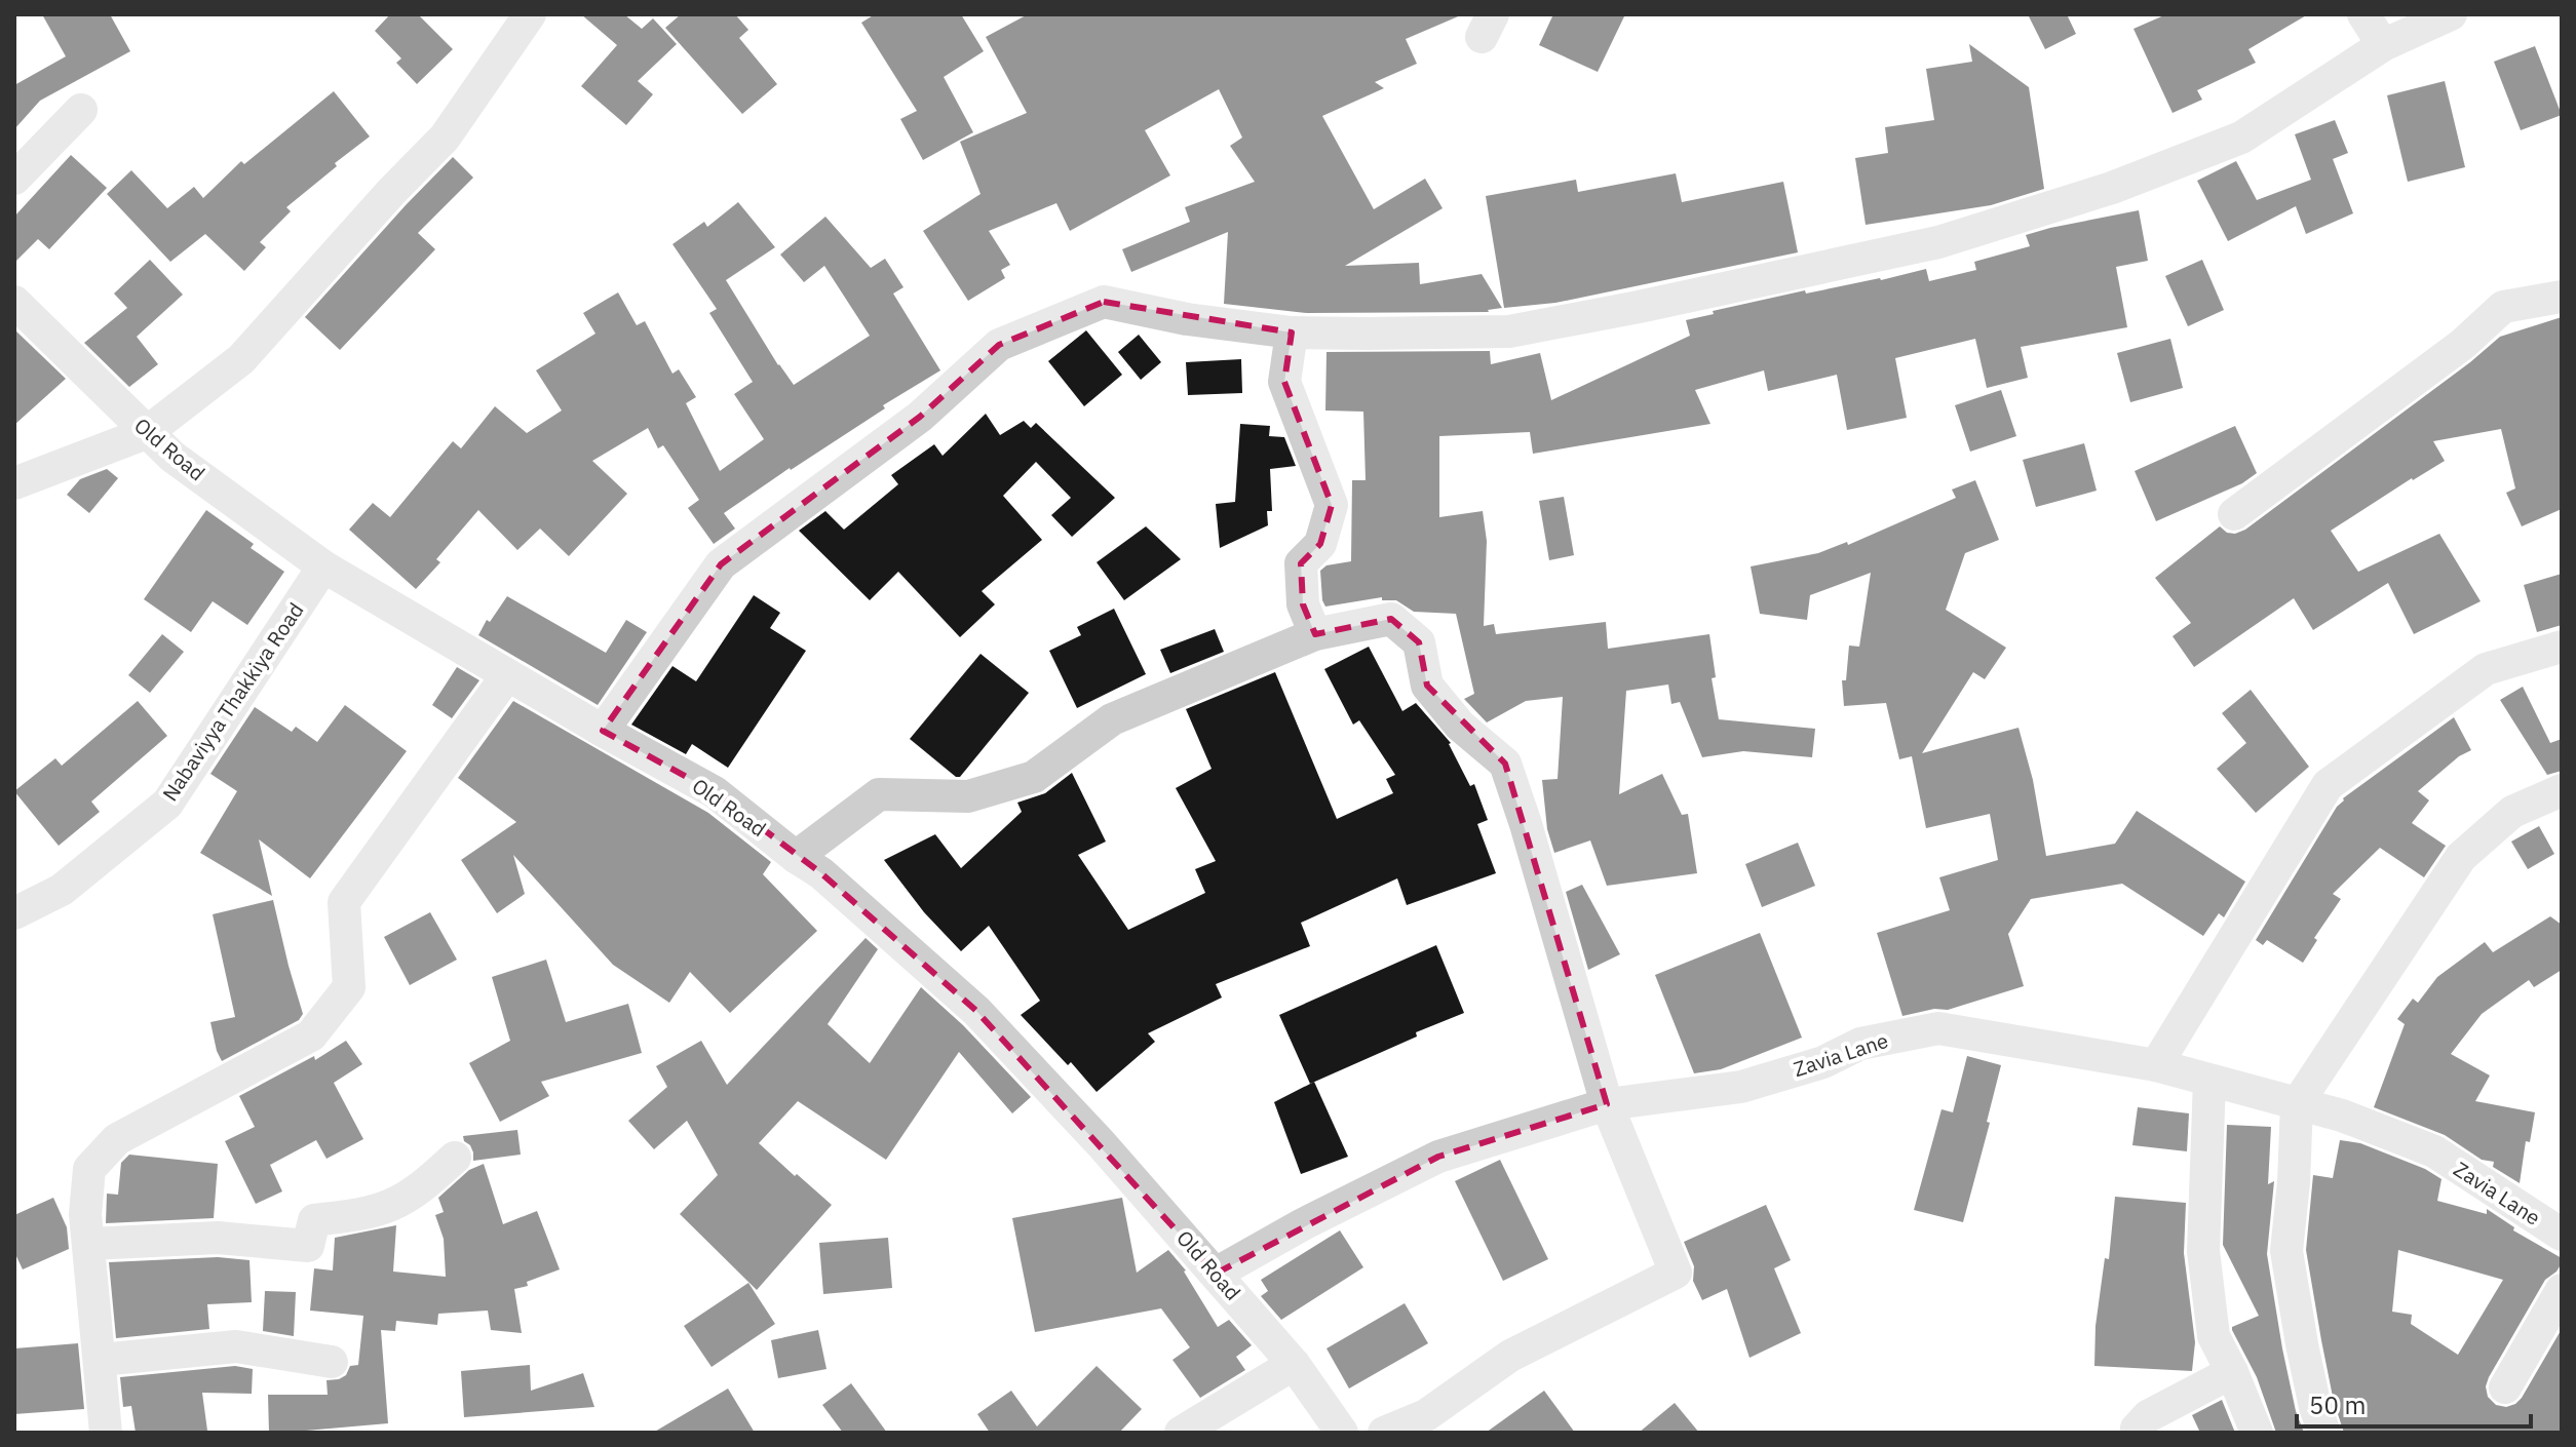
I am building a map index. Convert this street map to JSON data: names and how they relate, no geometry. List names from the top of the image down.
{
  "streets": {
    "street": ["Old Road", "Nabaviyya Thakkiya Road", "Zavia Lane"]
  },
  "crossings": [
    ["Old Road", "Nabaviyya Thakkiya Road"],
    ["Old Road", "Zavia Lane"]
  ],
  "scale_bar": "50 m"
}
